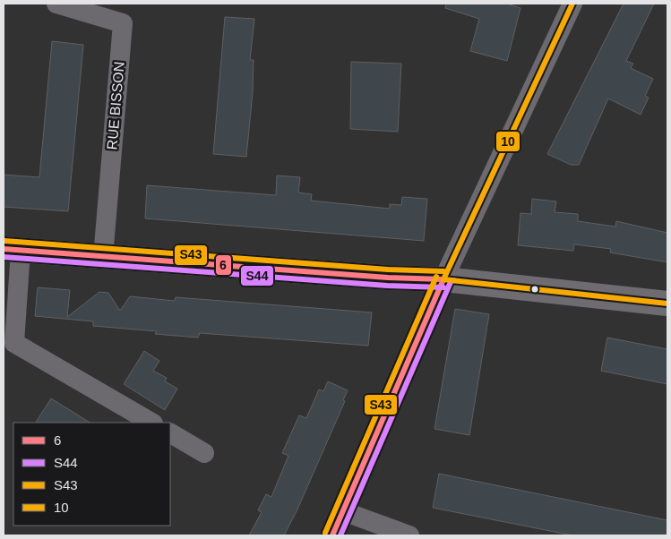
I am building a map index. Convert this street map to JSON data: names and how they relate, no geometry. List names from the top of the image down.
{
  "streets": {
    "street": ["RUE BISSON"]
  },
  "lines": [
    "transit line 10",
    "transit line S43",
    "transit line 6",
    "transit line S44"
  ],
  "legend": [
    "6",
    "S44",
    "S43",
    "10"
  ]
}
